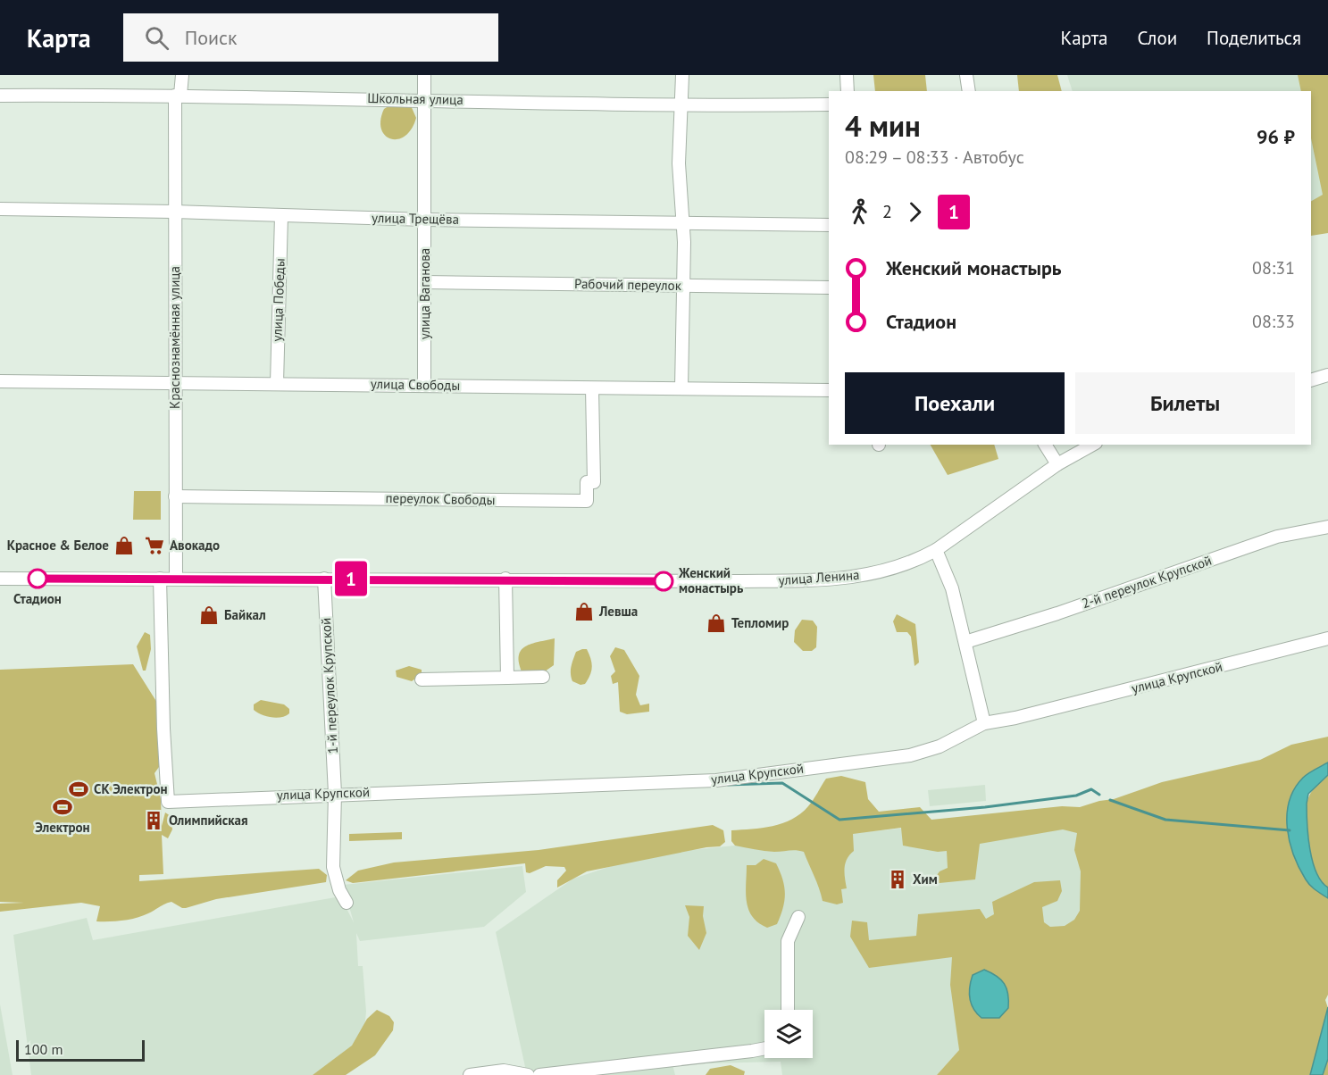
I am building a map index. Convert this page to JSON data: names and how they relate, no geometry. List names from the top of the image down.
{
  "streets": {
    "street": [
      "Школьная улица",
      "улица Трещёва",
      "Рабочий переулок",
      "улица Ваганова",
      "улица Победы",
      "Краснознамённая улица",
      "улица Свободы",
      "переулок Свободы",
      "улица Ленина",
      "2-й переулок Крупской",
      "улица Крупской",
      "1-й переулок Крупской"
    ]
  },
  "crossings": [
    ["Школьная улица", "улица Ваганова"],
    ["Школьная улица", "Краснознамённая улица"],
    ["улица Трещёва", "улица Ваганова"],
    ["улица Трещёва", "улица Победы"],
    ["улица Трещёва", "Краснознамённая улица"],
    ["Рабочий переулок", "улица Ваганова"],
    ["улица Ваганова", "улица Свободы"],
    ["улица Победы", "улица Свободы"],
    ["Краснознамённая улица", "улица Свободы"],
    ["Краснознамённая улица", "переулок Свободы"],
    ["Краснознамённая улица", "улица Ленина"],
    ["улица Свободы", "переулок Свободы"],
    ["улица Ленина", "улица Крупской"],
    ["улица Ленина", "1-й переулок Крупской"],
    ["улица Крупской", "1-й переулок Крупской"]
  ],
  "places": {
    "shop": [
      "Красное & Белое",
      "Левша",
      "Байкал",
      "Тепломир"
    ],
    "supermarket": ["Авокадо"],
    "other": ["Стадион", "Женский монастырь"],
    "sports": ["СК Электрон", "Электрон"],
    "building": ["Олимпийская", "Хим"]
  },
  "lines": ["bus line 1"],
  "scale_bar": "100 m",
  "page": {
    "header": "Карта",
    "search": "Поиск",
    "nav": ["Карта", "Слои", "Поделиться"],
    "on_map": "1",
    "heading": ["4 мин", "08:29 – 08:33 · Автобус", "96 ₽"],
    "legs": ["2", "1"],
    "list": [
      {
        "name": "Женский монастырь",
        "value": "08:31"
      },
      {
        "name": "Стадион",
        "value": "08:33"
      }
    ],
    "buttons": ["Поехали", "Билеты"],
    "scale": "100 m"
  }
}
